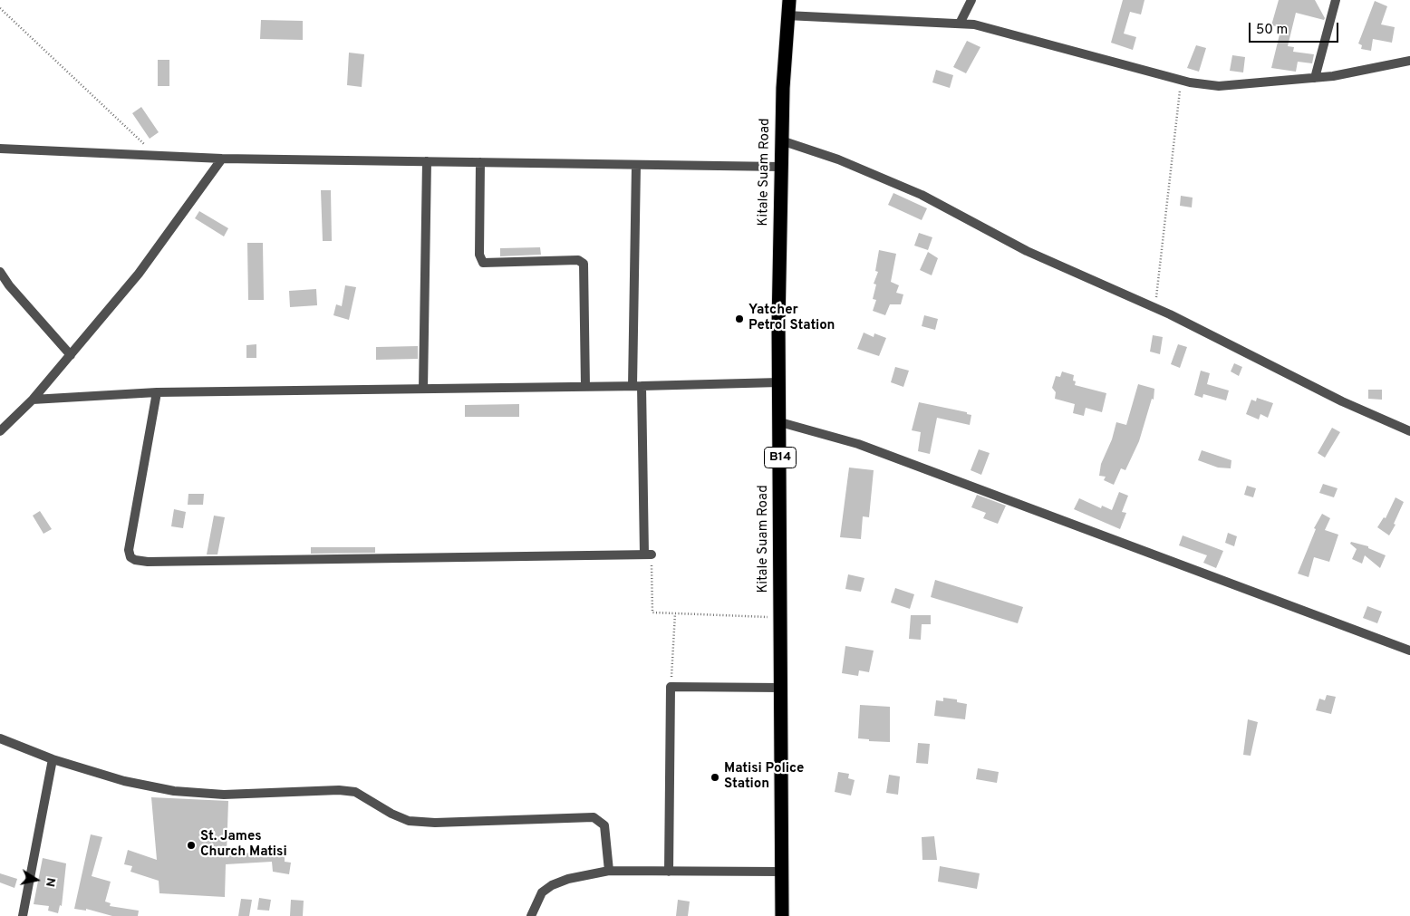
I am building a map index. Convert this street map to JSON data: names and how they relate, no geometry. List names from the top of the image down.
{
  "streets": {
    "highway": ["Kitale Suam Road", "B14"]
  },
  "places": ["Yatcher Petrol Station", "Matisi Police Station", "St. James Church Matisi"],
  "scale_bar": "50 m",
  "north": "right"
}
